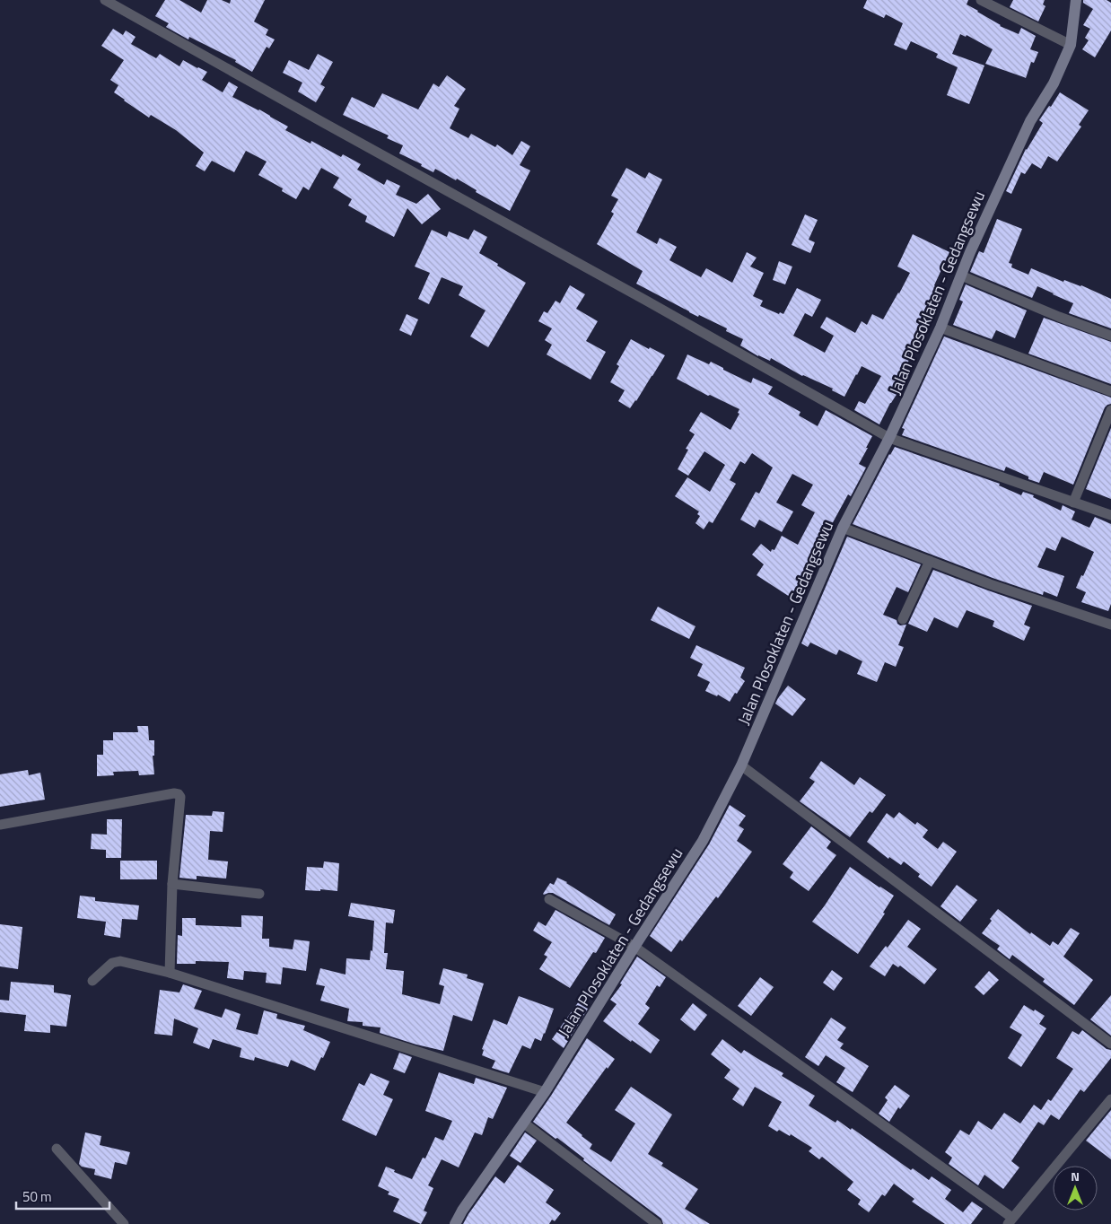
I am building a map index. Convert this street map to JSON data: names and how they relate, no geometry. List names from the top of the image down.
{
  "streets": {
    "main road": ["Jalan Plosoklaten - Gedangsewu"]
  },
  "scale_bar": "50 m",
  "north": "top"
}
